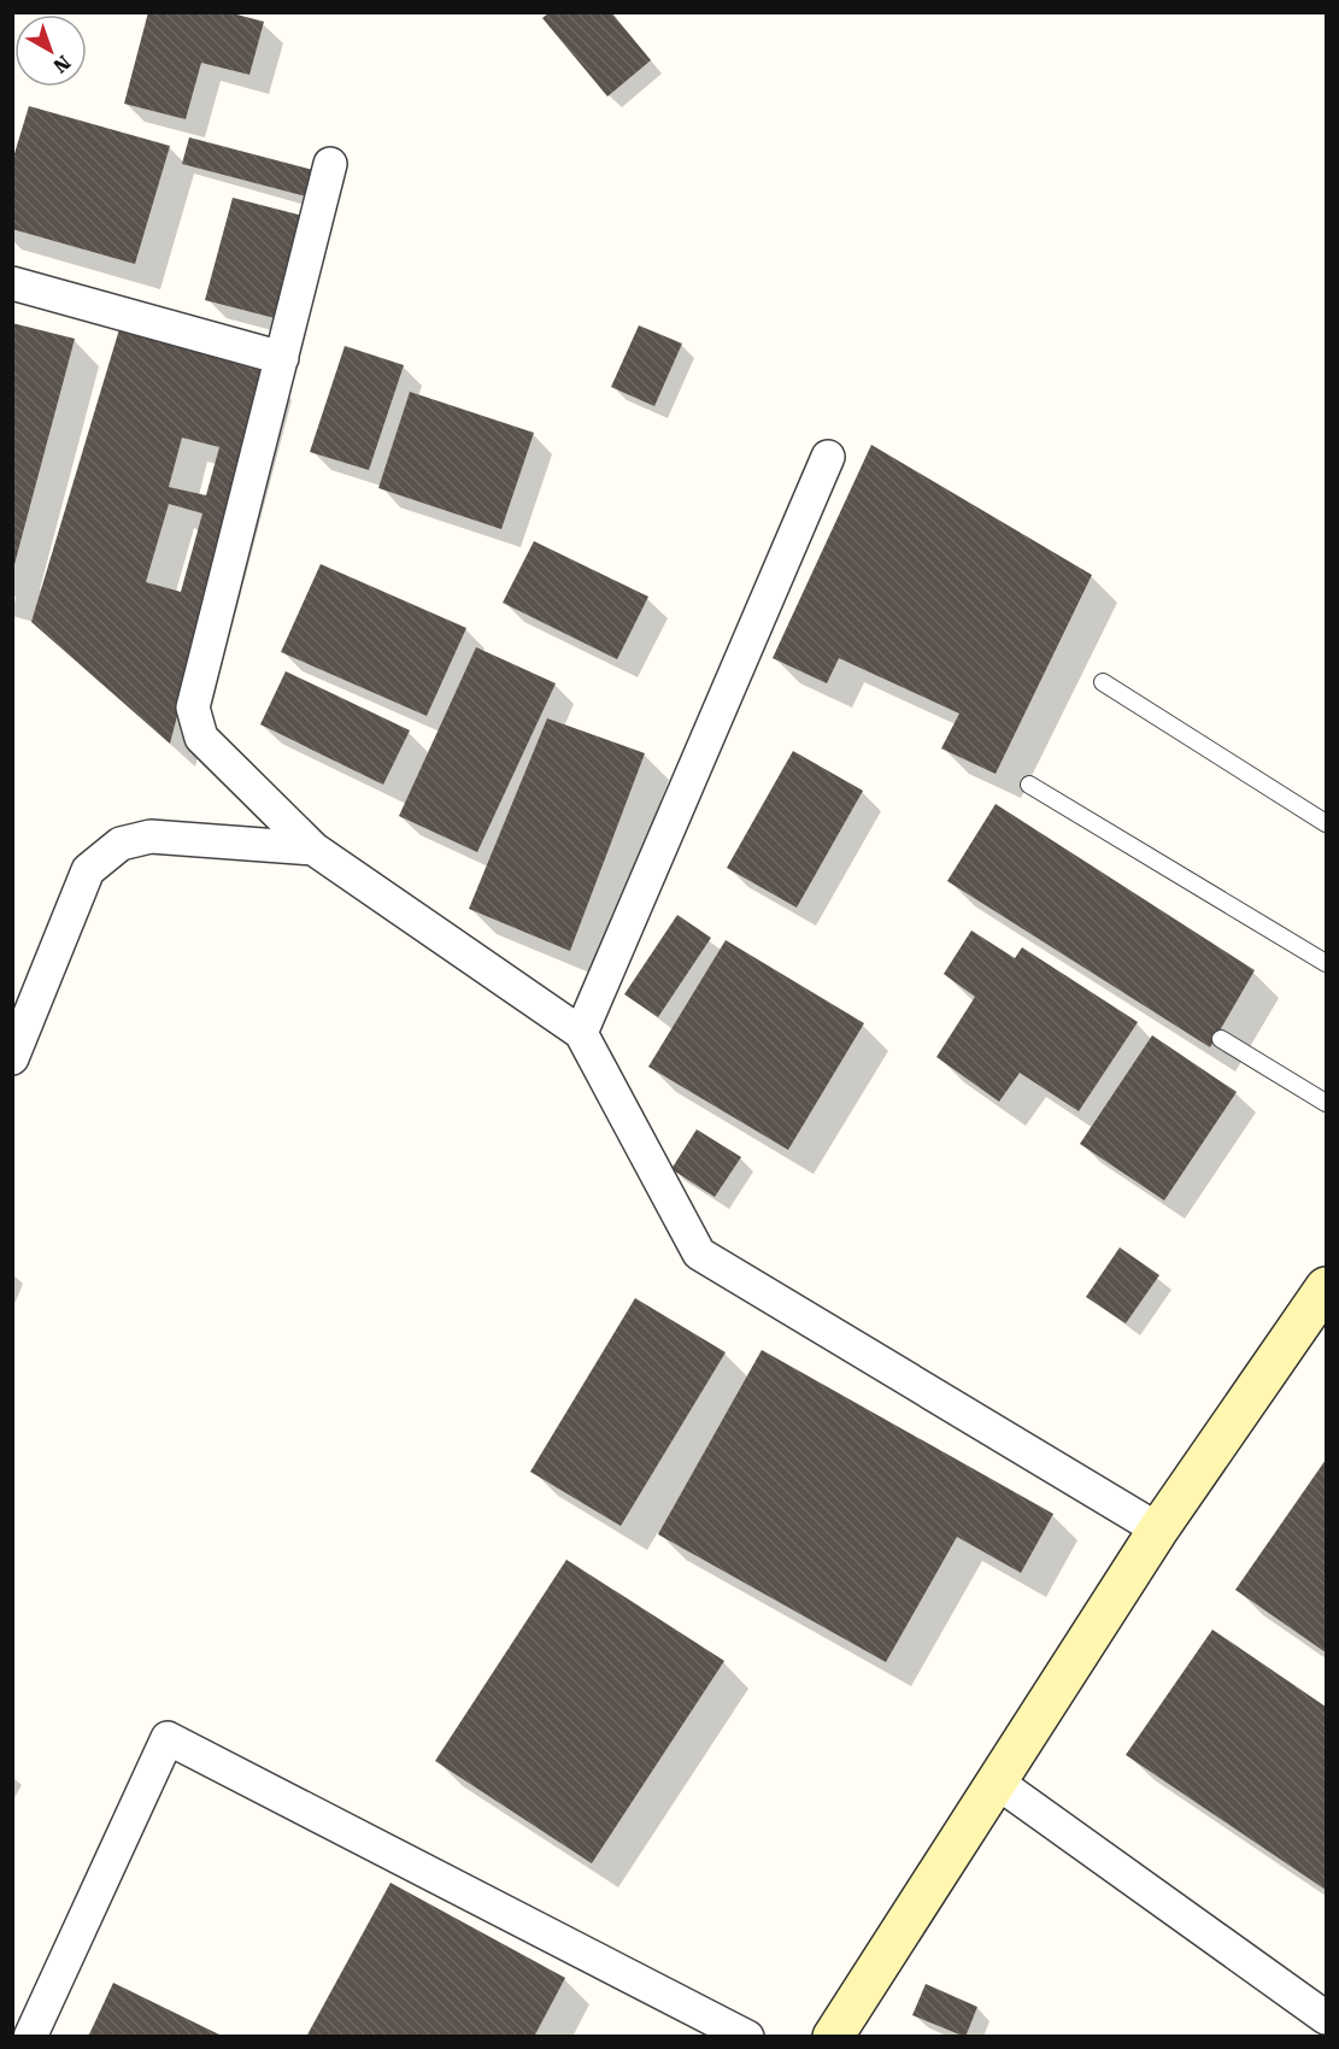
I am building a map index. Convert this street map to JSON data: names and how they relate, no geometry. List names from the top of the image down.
{
  "north": "bottom right"
}
